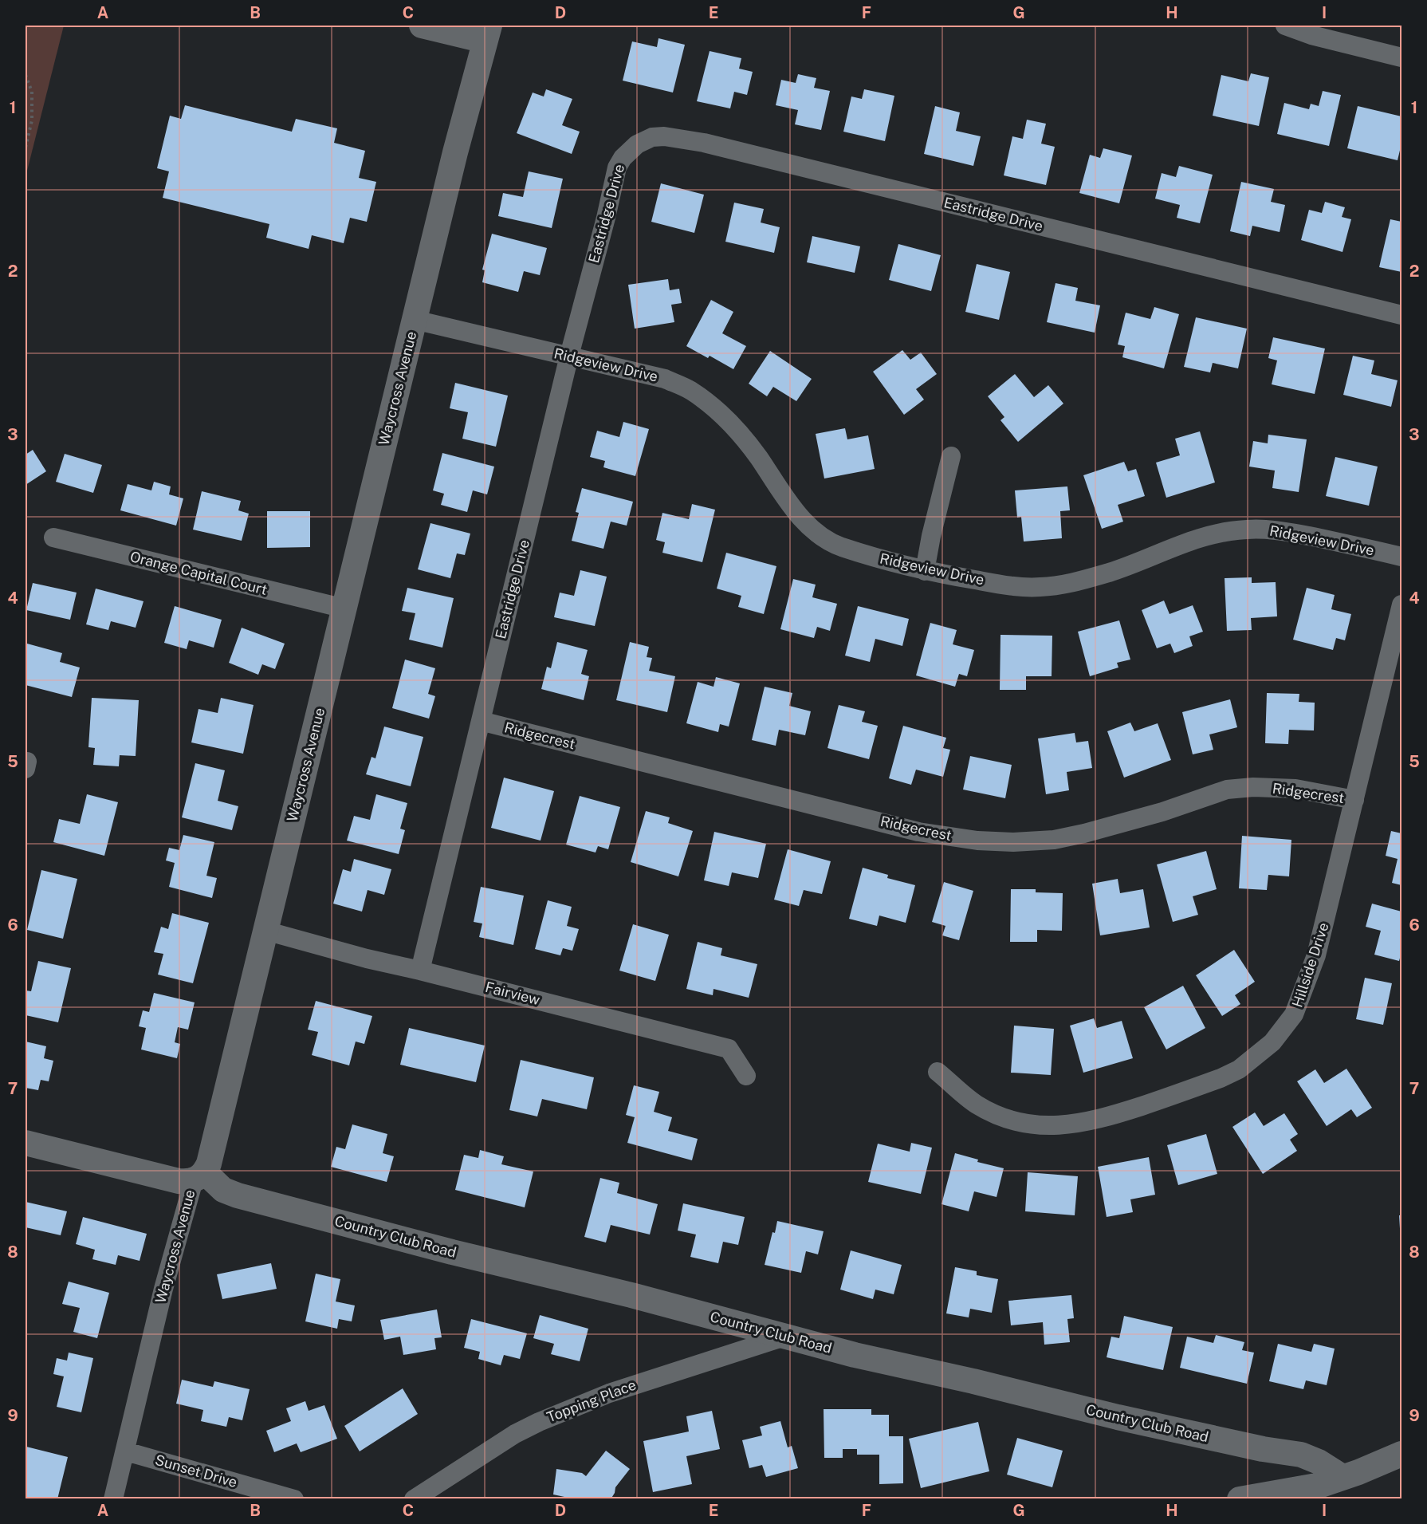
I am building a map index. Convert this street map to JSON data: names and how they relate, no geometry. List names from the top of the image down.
{
  "streets": {
    "street": [
      "Eastridge Drive",
      "Ridgeview Drive",
      "Waycross Avenue",
      "Orange Capital Court",
      "Ridgecrest",
      "Hillside Drive",
      "Fairview",
      "Country Club Road",
      "Topping Place",
      "Sunset Drive"
    ]
  },
  "crossings": [
    ["Eastridge Drive", "Ridgeview Drive"],
    ["Eastridge Drive", "Ridgecrest"],
    ["Eastridge Drive", "Fairview"],
    ["Ridgeview Drive", "Waycross Avenue"],
    ["Waycross Avenue", "Orange Capital Court"],
    ["Waycross Avenue", "Fairview"],
    ["Waycross Avenue", "Country Club Road"],
    ["Waycross Avenue", "Sunset Drive"],
    ["Ridgecrest", "Hillside Drive"],
    ["Country Club Road", "Topping Place"]
  ],
  "grid": {
    "columns": [
      "A",
      "B",
      "C",
      "D",
      "E",
      "F",
      "G",
      "H",
      "I"
    ],
    "rows": [
      "1",
      "2",
      "3",
      "4",
      "5",
      "6",
      "7",
      "8",
      "9"
    ]
  }
}
